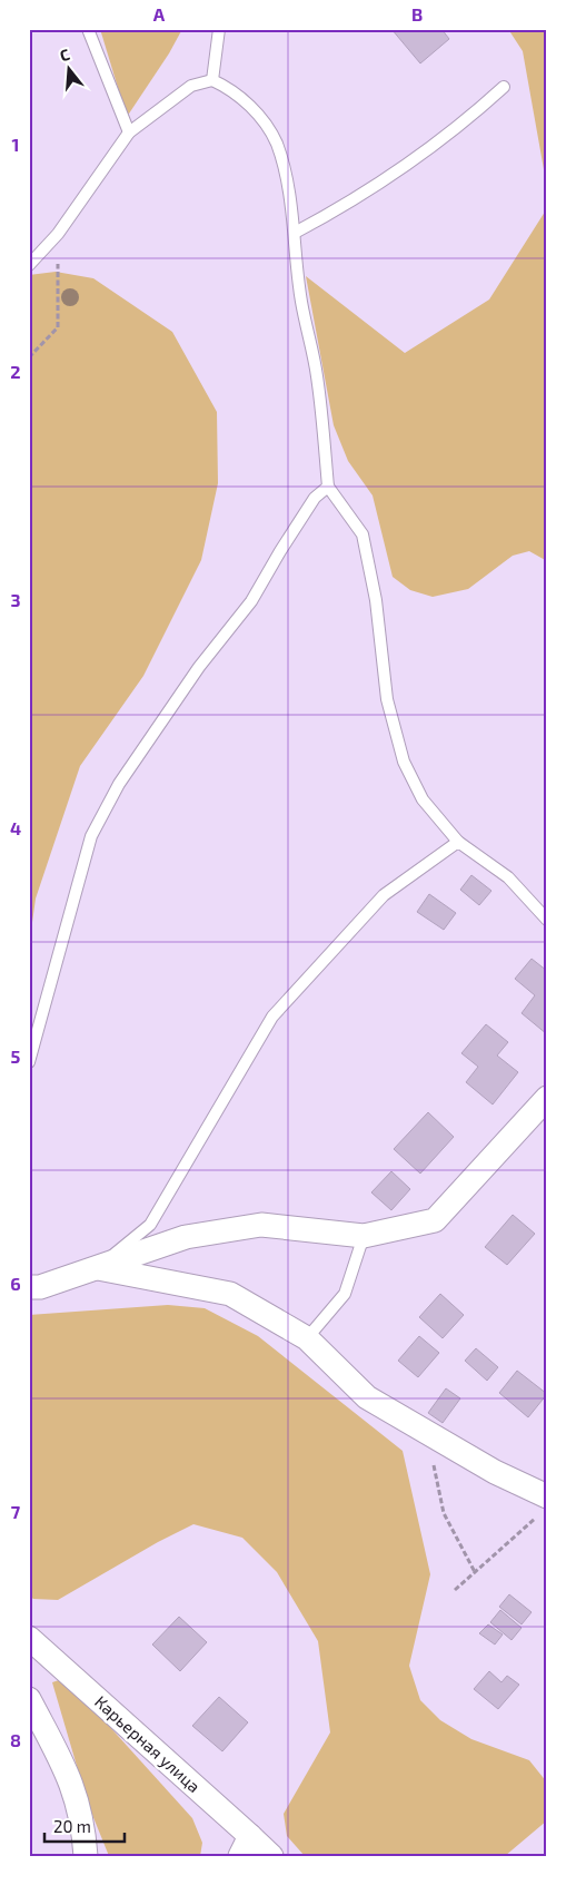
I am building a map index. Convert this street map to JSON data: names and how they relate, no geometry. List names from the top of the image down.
{
  "streets": {
    "street": ["Карьерная улица"]
  },
  "scale_bar": "20 m",
  "north": "top",
  "grid": {
    "columns": ["A", "B"],
    "rows": [
      "1",
      "2",
      "3",
      "4",
      "5",
      "6",
      "7",
      "8"
    ]
  }
}
